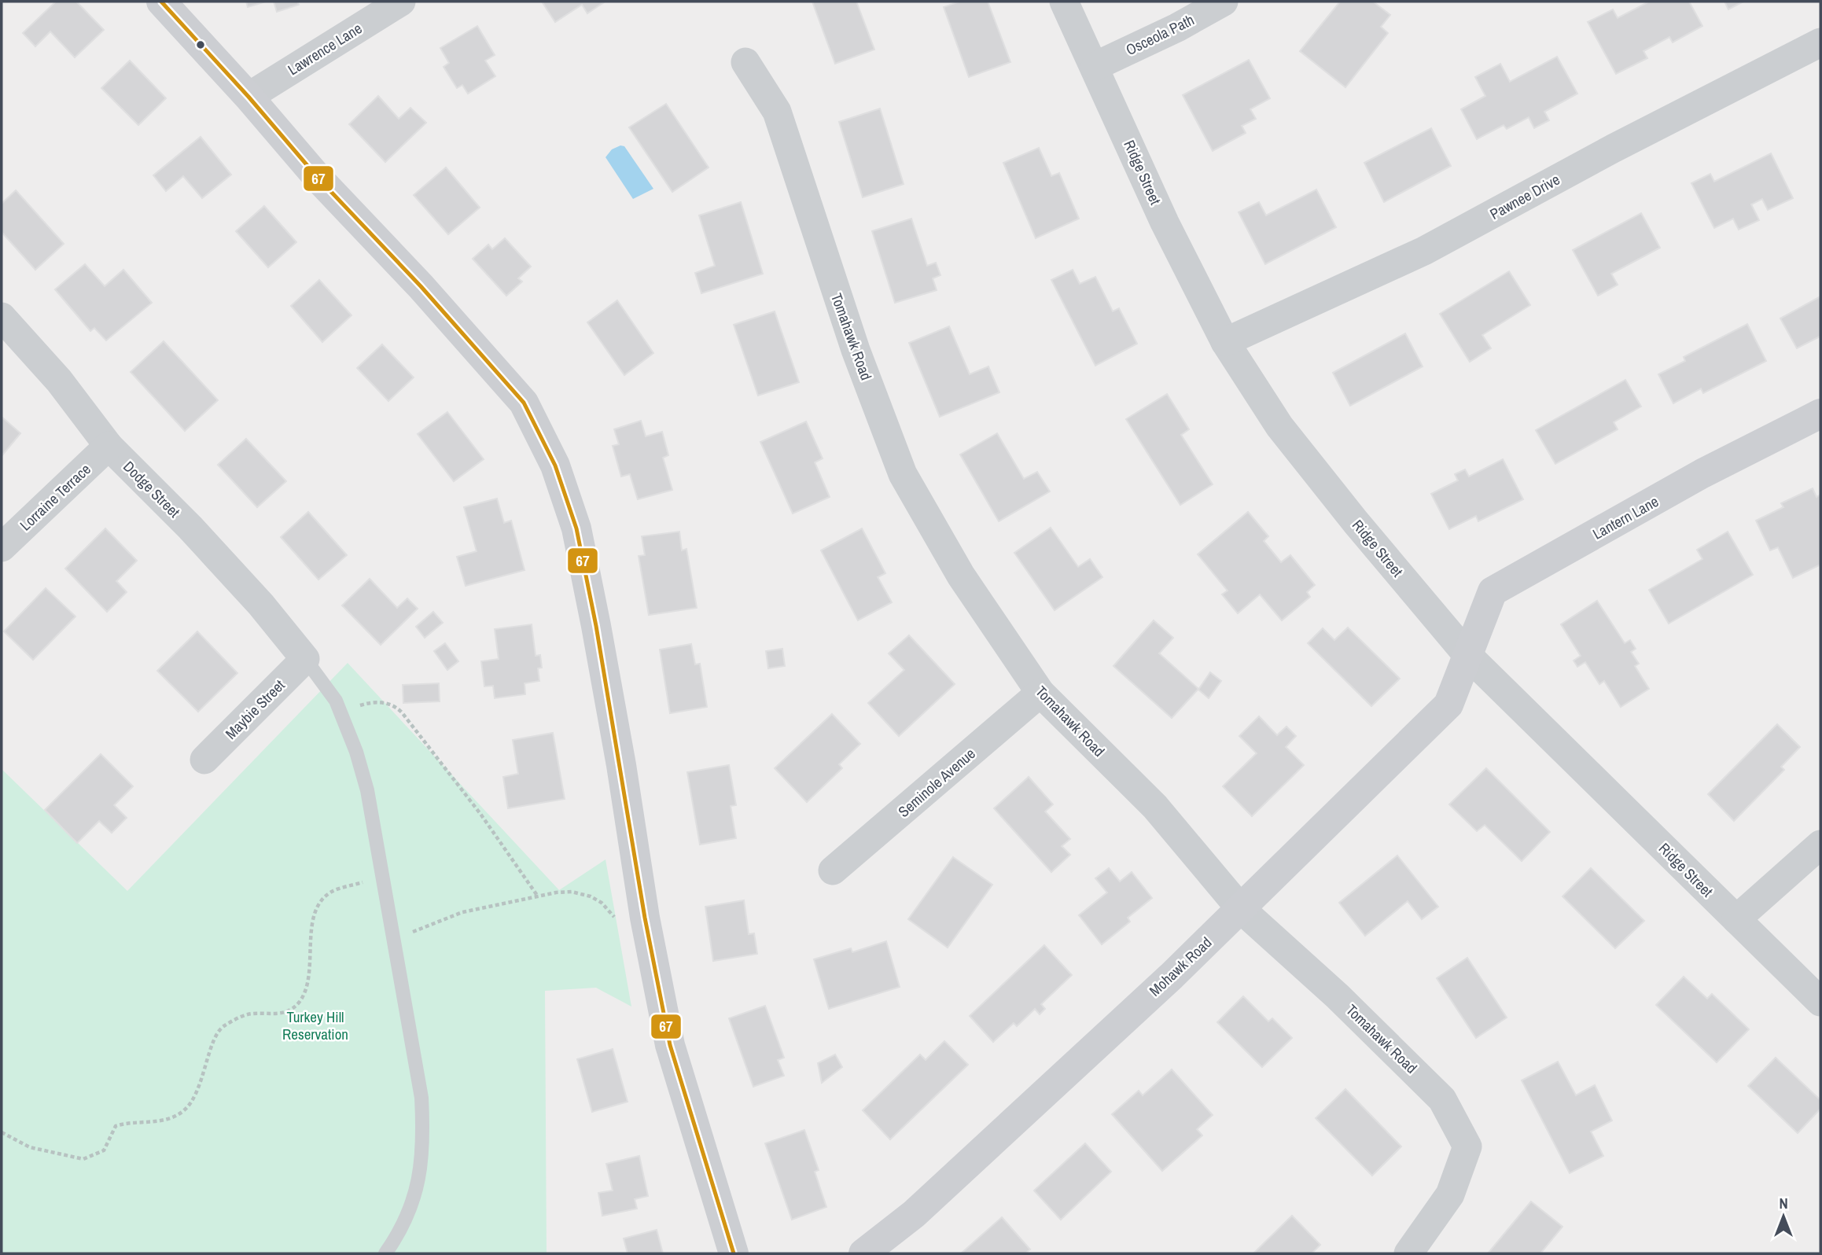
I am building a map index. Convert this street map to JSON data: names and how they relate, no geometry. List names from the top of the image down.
{
  "streets": {
    "street": [
      "Osceola Path",
      "Lawrence Lane",
      "Ridge Street",
      "Pawnee Drive",
      "Tomahawk Road",
      "Dodge Street",
      "Lorraine Terrace",
      "Lantern Lane",
      "Maybie Street",
      "Seminole Avenue",
      "Mohawk Road"
    ]
  },
  "crossings": [
    ["Osceola Path", "Ridge Street"],
    ["Ridge Street", "Pawnee Drive"],
    ["Ridge Street", "Lantern Lane"],
    ["Ridge Street", "Mohawk Road"],
    ["Tomahawk Road", "Seminole Avenue"],
    ["Tomahawk Road", "Mohawk Road"],
    ["Dodge Street", "Lorraine Terrace"],
    ["Dodge Street", "Maybie Street"],
    ["Lantern Lane", "Mohawk Road"]
  ],
  "parks": ["Turkey Hill Reservation"],
  "lines": ["transit line 67"],
  "north": "top"
}
